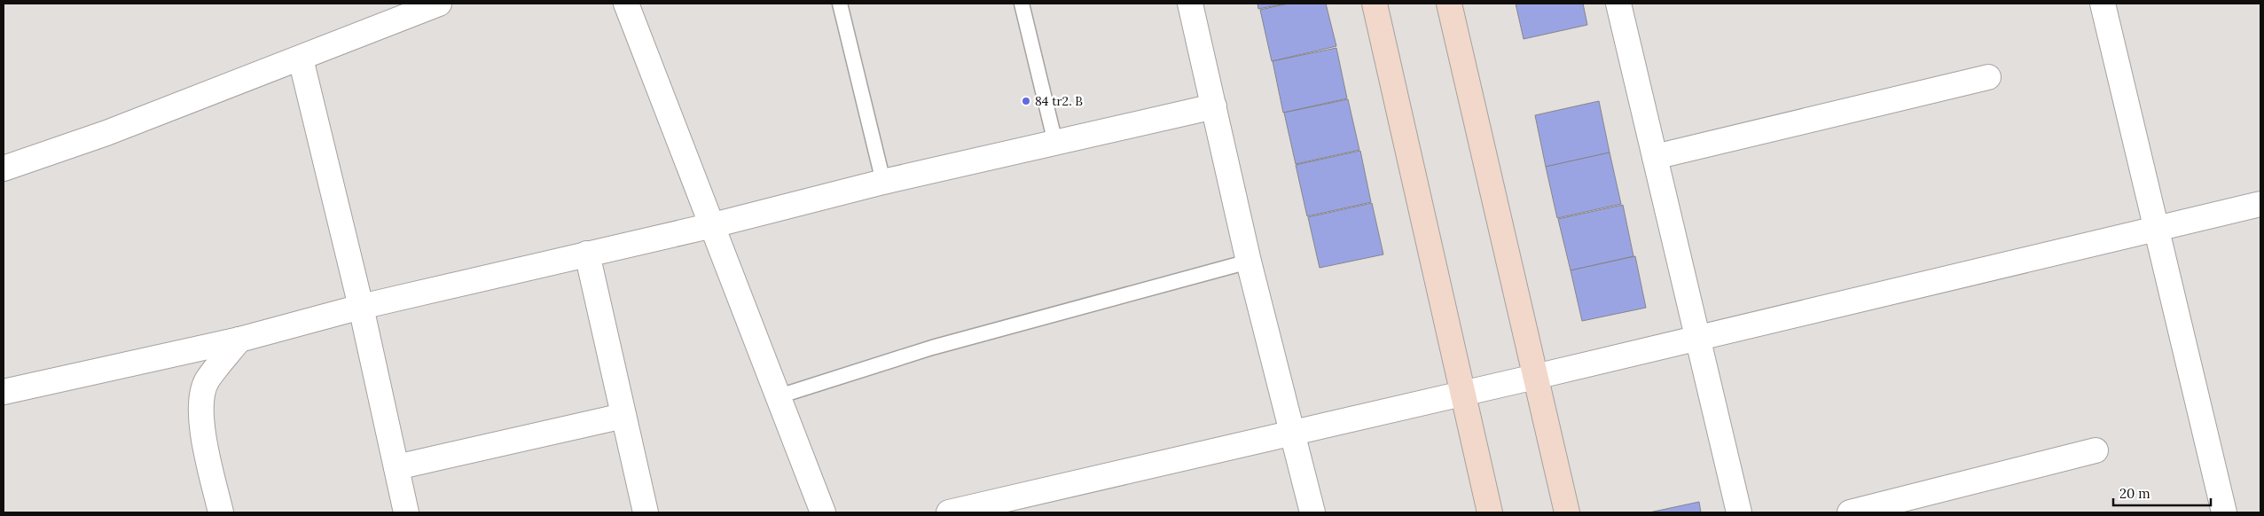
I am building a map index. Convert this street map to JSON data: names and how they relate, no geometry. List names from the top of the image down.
{
  "places": ["84 tr2. B"],
  "scale_bar": "20 m"
}
